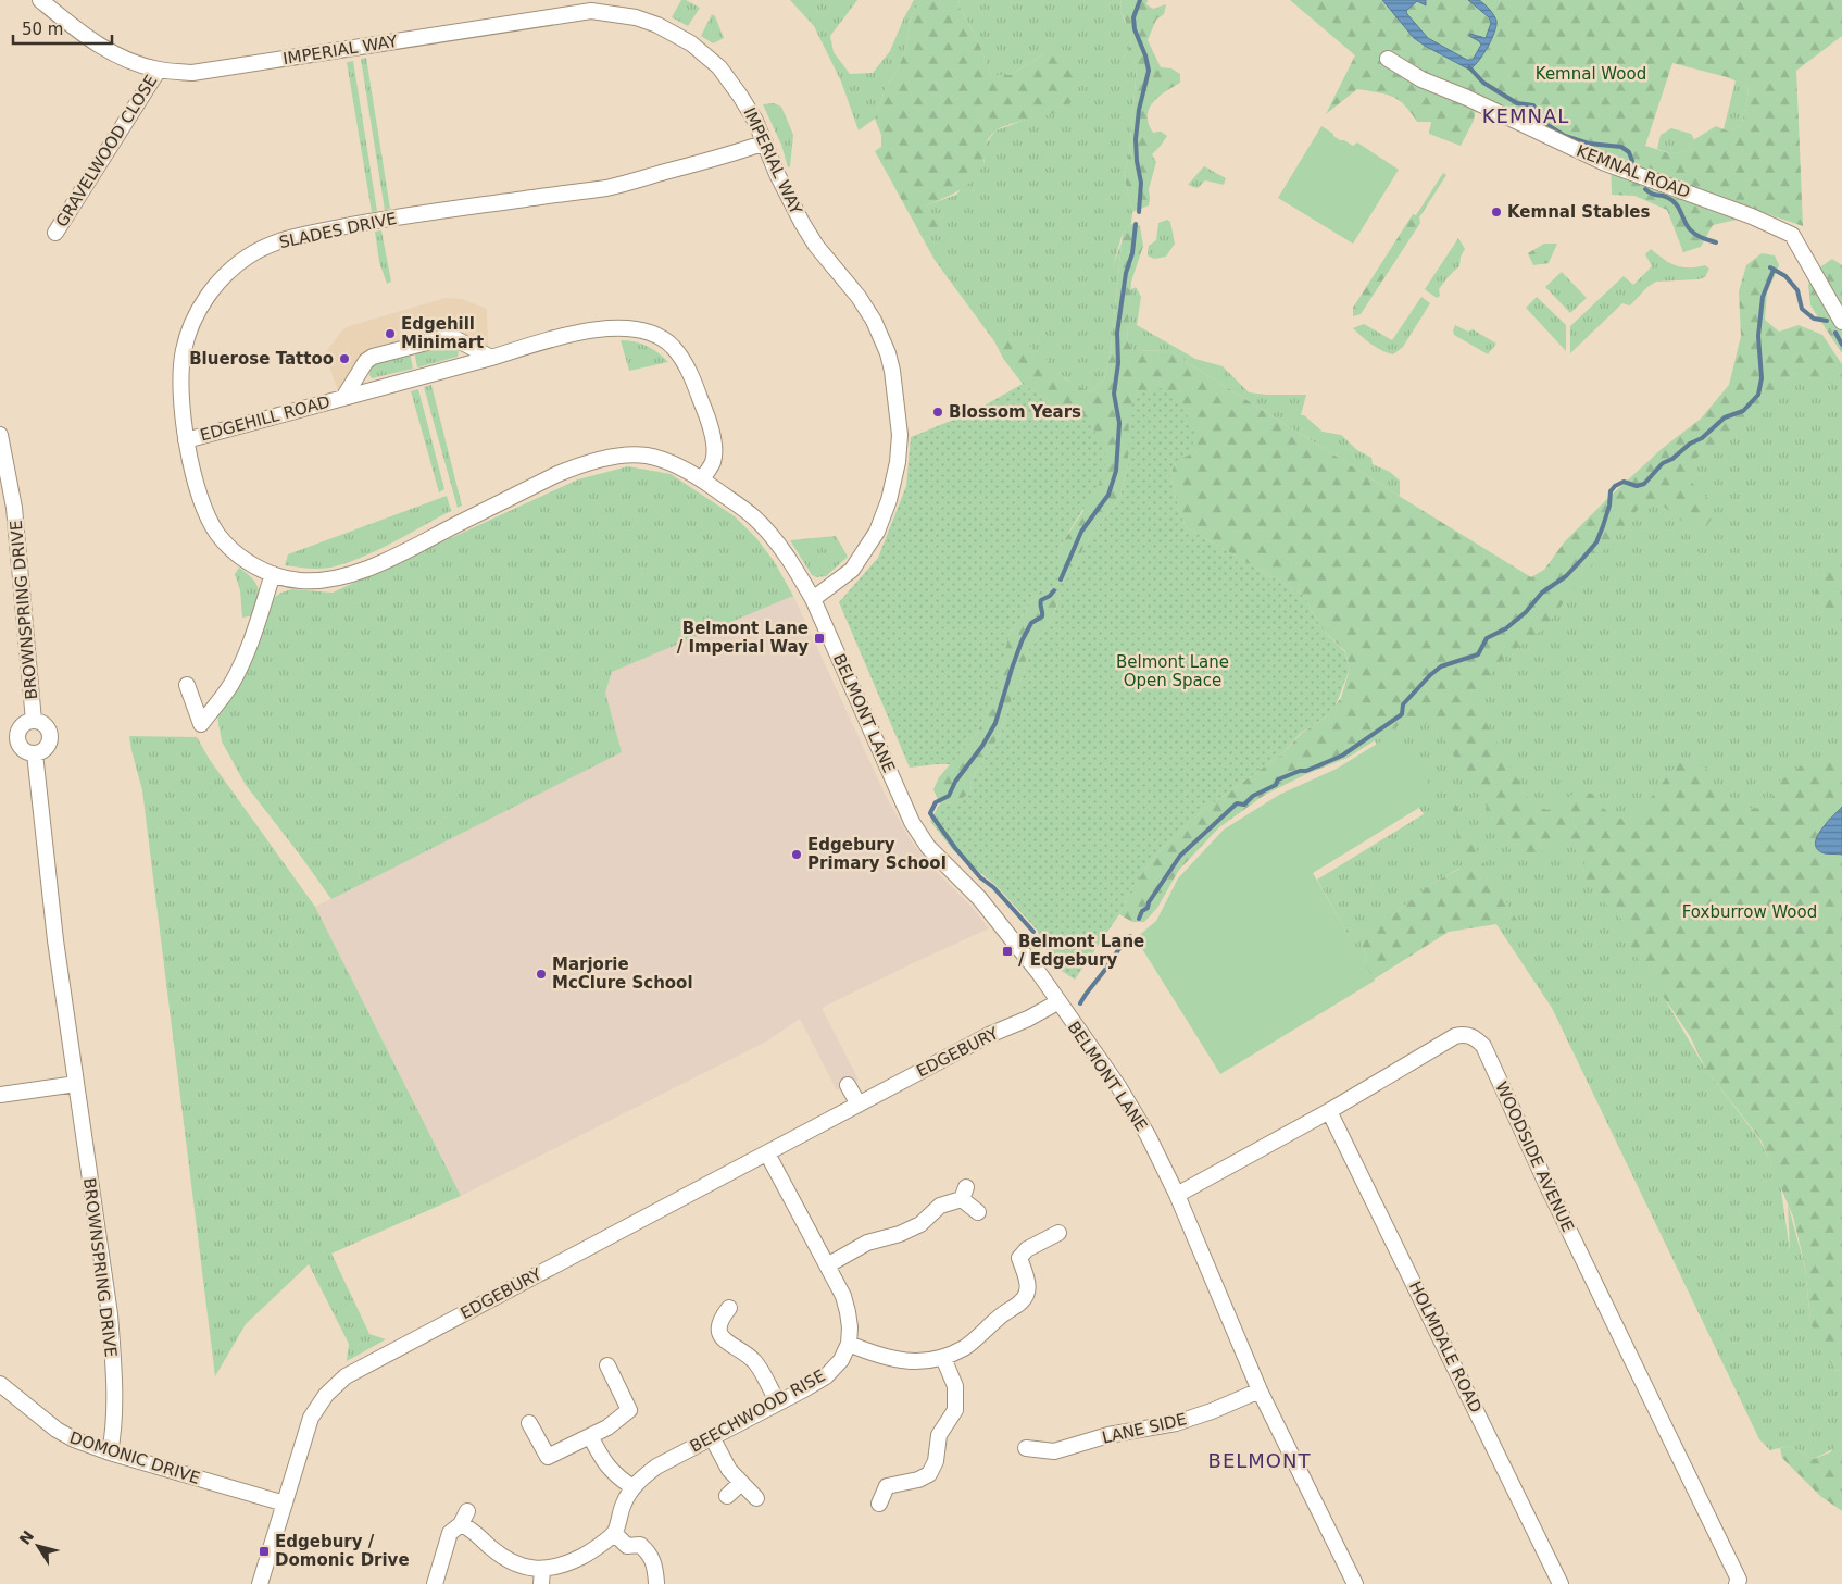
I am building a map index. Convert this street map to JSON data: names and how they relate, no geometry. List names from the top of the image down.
{
  "streets": {
    "street": [
      "IMPERIAL WAY",
      "GRAVELWOOD CLOSE",
      "KEMNAL ROAD",
      "SLADES DRIVE",
      "EDGEHILL ROAD",
      "BROWNSPRING DRIVE",
      "BELMONT LANE",
      "EDGEBURY",
      "WOODSIDE AVENUE",
      "HOLMDALE ROAD",
      "BEECHWOOD RISE",
      "LANE SIDE",
      "DOMONIC DRIVE"
    ]
  },
  "crossings": [
    ["IMPERIAL WAY", "GRAVELWOOD CLOSE"],
    ["IMPERIAL WAY", "SLADES DRIVE"],
    ["IMPERIAL WAY", "BELMONT LANE"],
    ["SLADES DRIVE", "EDGEHILL ROAD"],
    ["SLADES DRIVE", "BELMONT LANE"],
    ["BROWNSPRING DRIVE", "DOMONIC DRIVE"],
    ["BELMONT LANE", "EDGEBURY"],
    ["BELMONT LANE", "WOODSIDE AVENUE"],
    ["BELMONT LANE", "LANE SIDE"],
    ["EDGEBURY", "DOMONIC DRIVE"],
    ["WOODSIDE AVENUE", "HOLMDALE ROAD"]
  ],
  "districts": ["KEMNAL", "BELMONT"],
  "parks": ["Kemnal Wood", "Belmont Lane Open Space", "Foxburrow Wood"],
  "places": {
    "other": [
      "Kemnal Stables",
      "Edgehill Minimart",
      "Bluerose Tattoo",
      "Blossom Years",
      "Edgebury Primary School",
      "Marjorie McClure School"
    ],
    "transit": ["Belmont Lane / Imperial Way", "Belmont Lane / Edgebury", "Edgebury / Domonic Drive"]
  },
  "scale_bar": "50 m",
  "north": "top left"
}
